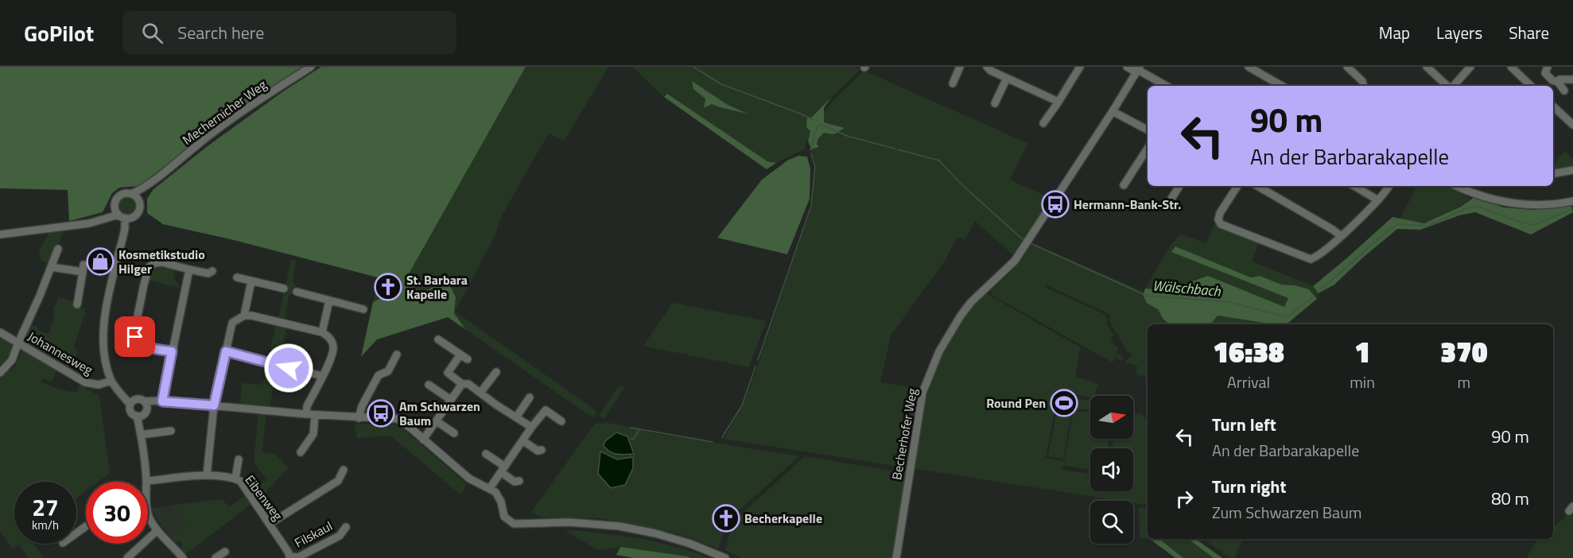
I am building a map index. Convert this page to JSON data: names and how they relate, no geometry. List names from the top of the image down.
{
  "streets": {
    "street": [
      "Mechernicher Weg",
      "Johannesweg",
      "Becherhofer Weg",
      "Eibenweg",
      "Filskaul"
    ]
  },
  "crossings": [
    ["Eibenweg", "Filskaul"]
  ],
  "water": ["Wälschbach"],
  "places": {
    "bus stop": ["Hermann-Bank-Str.", "Am Schwarzen Baum"],
    "shop": ["Kosmetikstudio Hilger"],
    "church": ["St. Barbara Kapelle", "Becherkapelle"],
    "sports": ["Round Pen"]
  },
  "north": "right",
  "page": {
    "header": "GoPilot",
    "search": "Search here",
    "nav": ["Map", "Layers", "Share"],
    "turn": ["90 m", "An der Barbarakapelle"],
    "eta": [
      "16:38",
      "Arrival",
      "1",
      "min",
      "370",
      "m"
    ],
    "list": [
      {
        "name": "Turn left",
        "note": "An der Barbarakapelle",
        "value": "90 m"
      },
      {
        "name": "Turn right",
        "note": "Zum Schwarzen Baum",
        "value": "80 m"
      }
    ],
    "speed": "27 km/h",
    "limit": "30"
  }
}
